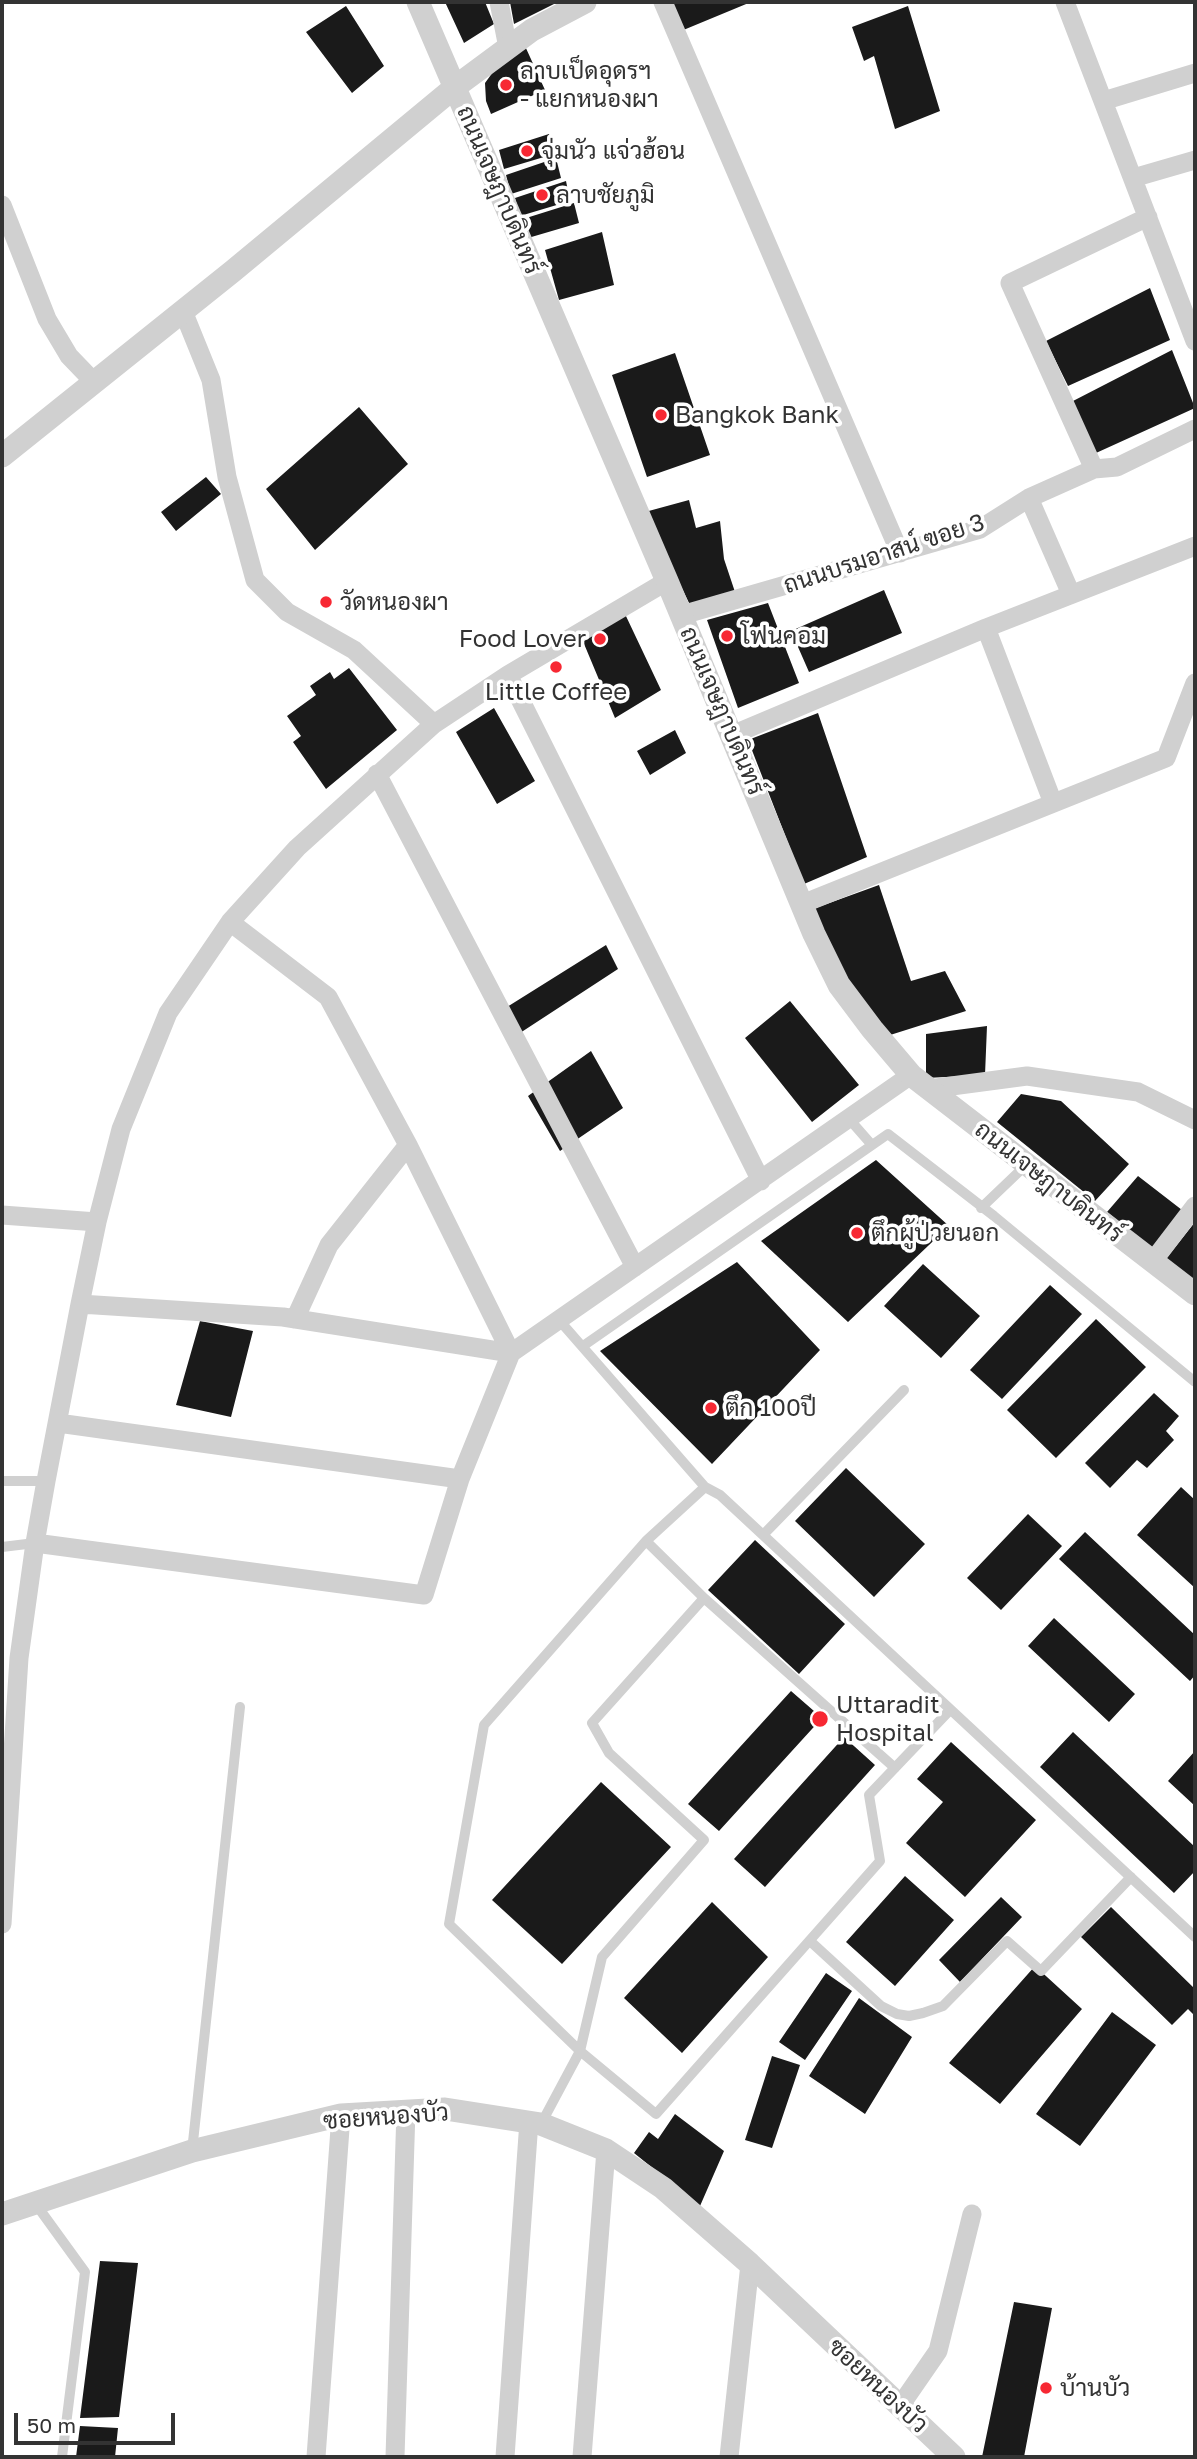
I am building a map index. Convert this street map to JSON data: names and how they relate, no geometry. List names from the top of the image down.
{
  "streets": {
    "street": ["ถนนเจษฎาบดินทร์", "ถนนบรมอาสน์ ฃอย 3", "ซอยหนองบัว"]
  },
  "crossings": [
    ["ถนนเจษฎาบดินทร์", "ถนนบรมอาสน์ ฃอย 3"]
  ],
  "places": [
    "ลาบเป็ดอุดรฯ - แยกหนองผา",
    "จุ่มนัว แจ่วฮ้อน",
    "ลาบชัยภูมิ",
    "Bangkok Bank",
    "วัดหนองผา",
    "โฟนคอม",
    "Food Lover",
    "Little Coffee",
    "ตึกผู้ป่วยนอก",
    "ตึก 100ปี",
    "Uttaradit Hospital",
    "บ้านบัว"
  ],
  "scale_bar": "50 m"
}
